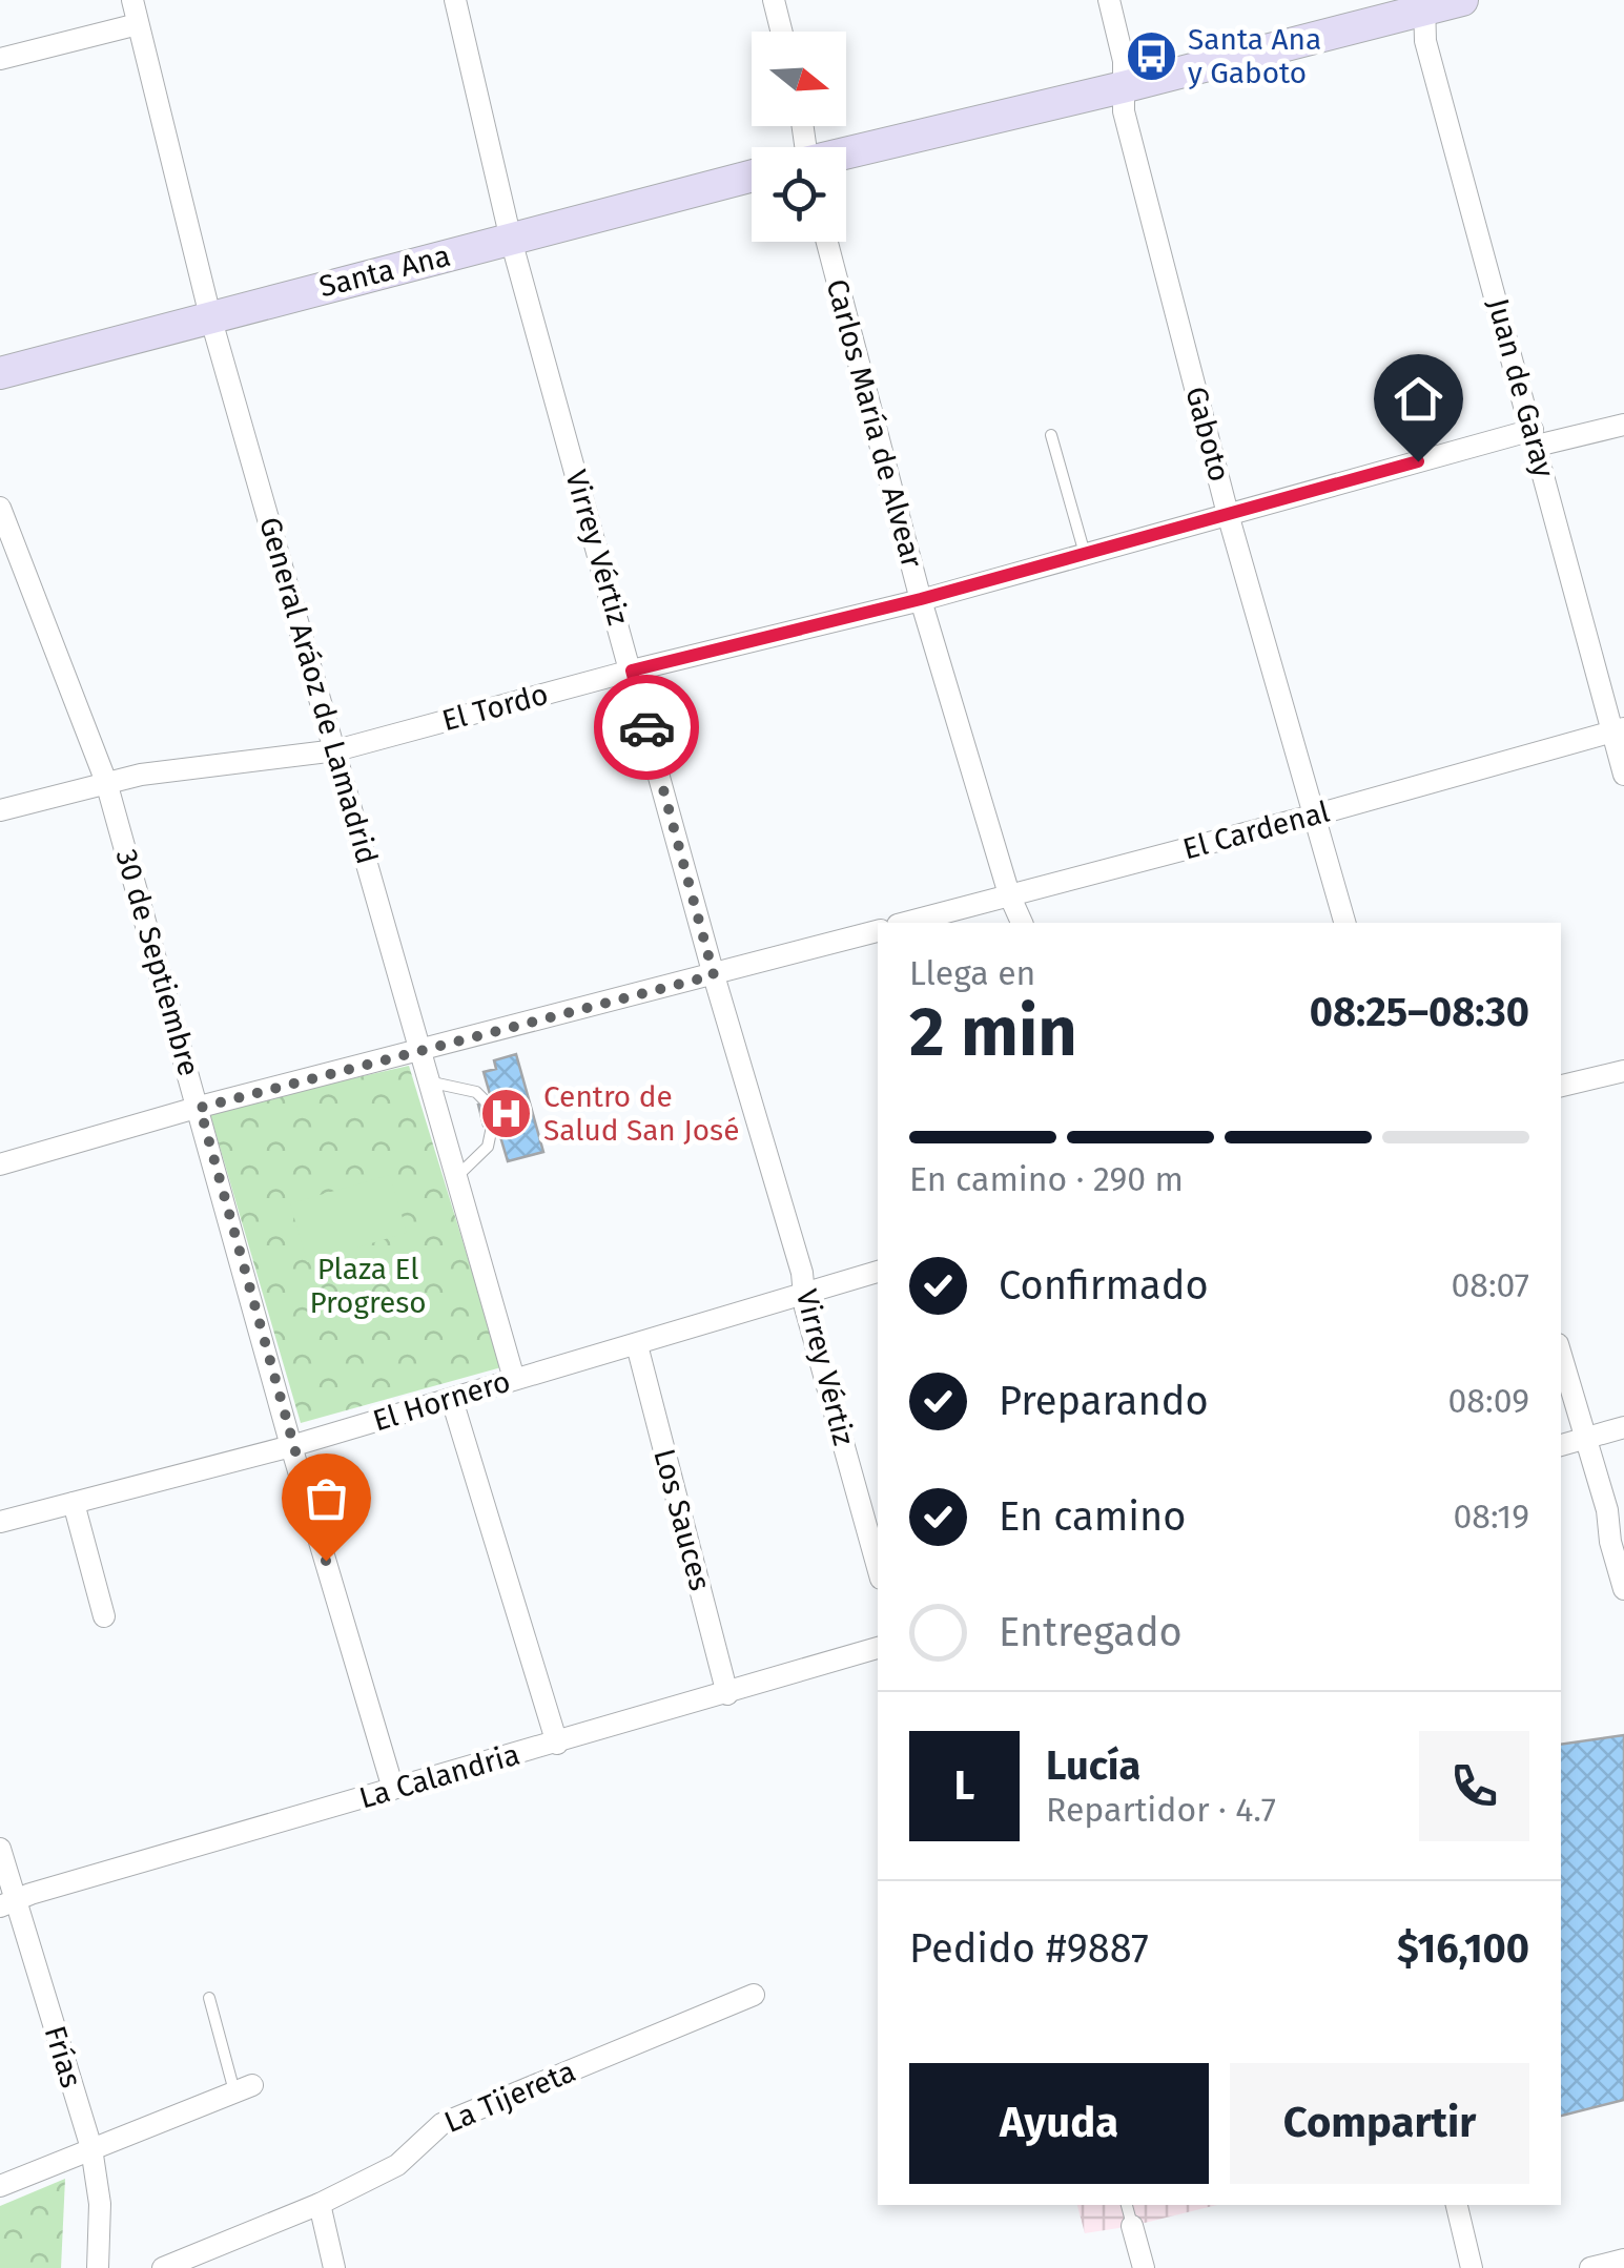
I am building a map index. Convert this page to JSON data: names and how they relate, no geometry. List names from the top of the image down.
{
  "streets": {
    "street": [
      "Santa Ana",
      "Juan de Garay",
      "Carlos María de Alvear",
      "Gaboto",
      "Virrey Vértiz",
      "General Aráoz de Lamadrid",
      "El Tordo",
      "El Cardenal",
      "30 de Septiembre",
      "El Hornero",
      "Los Sauces",
      "La Calandria",
      "Frías",
      "La Tijereta"
    ]
  },
  "crossings": [
    ["Santa Ana", "Virrey Vértiz"],
    ["Santa Ana", "General Aráoz de Lamadrid"],
    ["Juan de Garay", "El Tordo"],
    ["Juan de Garay", "El Cardenal"],
    ["Carlos María de Alvear", "El Tordo"],
    ["Carlos María de Alvear", "El Cardenal"],
    ["Gaboto", "El Tordo"],
    ["Gaboto", "El Cardenal"],
    ["Virrey Vértiz", "El Tordo"],
    ["Virrey Vértiz", "El Hornero"],
    ["General Aráoz de Lamadrid", "El Tordo"],
    ["General Aráoz de Lamadrid", "El Hornero"],
    ["El Tordo", "30 de Septiembre"],
    ["30 de Septiembre", "El Hornero"],
    ["30 de Septiembre", "La Calandria"],
    ["El Hornero", "Los Sauces"],
    ["Los Sauces", "La Calandria"],
    ["La Calandria", "Frías"]
  ],
  "parks": ["Plaza El Progreso"],
  "places": {
    "bus stop": ["Santa Ana y Gaboto"],
    "hospital": ["Centro de Salud San José"]
  },
  "north": "right",
  "page": {
    "heading": ["2 min", "Llega en", "08:25–08:30"],
    "panel": [
      "Lucía",
      "Repartidor · 4.7",
      "Pedido #9887",
      "$16,100"
    ],
    "bar": "En camino · 290 m",
    "list": [
      ["Confirmado", "08:07"],
      ["Preparando", "08:09"],
      ["En camino", "08:19"],
      "Entregado"
    ],
    "round": "L",
    "buttons": ["Ayuda", "Compartir"]
  }
}
